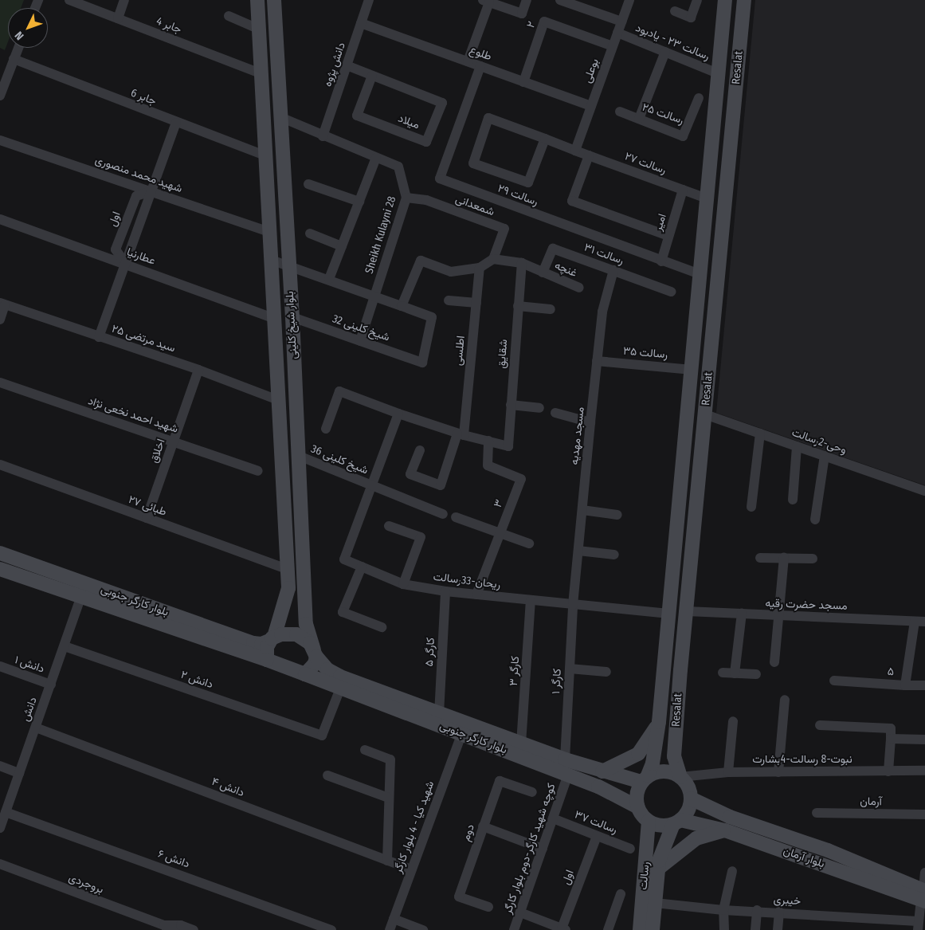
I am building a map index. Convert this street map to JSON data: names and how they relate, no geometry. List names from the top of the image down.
{
  "streets": {
    "main road": [
      "Resalat",
      "بلوار شیخ کلینی",
      "بلوار کارگر جنوبی",
      "بلوار آرمان",
      "رسالت"
    ],
    "street": [
      "۲",
      "جابر 4",
      "رسالت ۲۳ - یادبود",
      "طلوع",
      "دانش پژوه",
      "بوعلی",
      "جابر 6",
      "رسالت ۲۵",
      "میلاد",
      "رسالت ۲۷",
      "شهید محمد منصوری",
      "رسالت ۲۹",
      "شمعدانی",
      "اول",
      "امیر",
      "Sheikh Kulayni 28",
      "رسالت ۳۱",
      "عطارنیا",
      "غنچه",
      "شیخ کلینی 32",
      "۲۵ سید مرتضی",
      "اطلسی",
      "رسالت ۳۵",
      "شقایق",
      "شهید احمد نخعی نژاد",
      "مسجد مهدیه",
      "وحی-2رسالت",
      "اخلاق",
      "شیخ کلینی 36",
      "۳",
      "طبائی ۲۷",
      "ریحان-33رسالت",
      "مسجد حضرت رقیه",
      "کارگر ۵",
      "دانش ۱",
      "کارگر ۳",
      "۵",
      "دانش ۲",
      "کارگر ۱",
      "دانش",
      "نبوت-8 رسالت-4بشارت",
      "دانش ۴",
      "آرمان",
      "رسالت ۳۷",
      "شهید کیا - 4 بلوار کارگر",
      "دوم",
      "کوچه شهید کارگر-دوم بلوار کارگر",
      "دانش ۶",
      "بروجردی",
      "خیبری"
    ]
  },
  "crossings": [
    ["۲", "طلوع"],
    ["۲", "بوعلی"],
    ["جابر 4", "بلوار شیخ کلینی"],
    ["رسالت ۲۳ - یادبود", "Resalat"],
    ["رسالت ۲۳ - یادبود", "بوعلی"],
    ["طلوع", "دانش پژوه"],
    ["طلوع", "بوعلی"],
    ["طلوع", "رسالت ۲۹"],
    ["دانش پژوه", "میلاد"],
    ["دانش پژوه", "Sheikh Kulayni 28"],
    ["Resalat", "رسالت ۲۷"],
    ["Resalat", "رسالت ۲۹"],
    ["Resalat", "رسالت ۳۵"],
    ["Resalat", "وحی-2رسالت"],
    ["Resalat", "ریحان-33رسالت"],
    ["Resalat", "بلوار کارگر جنوبی"],
    ["Resalat", "مسجد حضرت رقیه"],
    ["Resalat", "نبوت-8 رسالت-4بشارت"],
    ["Resalat", "بلوار آرمان"],
    ["Resalat", "رسالت"],
    ["بوعلی", "رسالت ۲۷"],
    ["جابر 6", "بلوار شیخ کلینی"],
    ["رسالت ۲۷", "امیر"],
    ["شهید محمد منصوری", "اول"],
    ["شهید محمد منصوری", "بلوار شیخ کلینی"],
    ["رسالت ۲۹", "امیر"],
    ["شمعدانی", "Sheikh Kulayni 28"],
    ["شمعدانی", "غنچه"],
    ["اول", "عطارنیا"],
    ["اول", "رسالت ۳۷"],
    ["Sheikh Kulayni 28", "بلوار شیخ کلینی"],
    ["Sheikh Kulayni 28", "شیخ کلینی 32"],
    ["رسالت ۳۱", "غنچه"],
    ["رسالت ۳۱", "مسجد مهدیه"],
    ["عطارنیا", "بلوار شیخ کلینی"],
    ["غنچه", "شقایق"],
    ["بلوار شیخ کلینی", "شیخ کلینی 32"],
    ["بلوار شیخ کلینی", "۲۵ سید مرتضی"],
    ["بلوار شیخ کلینی", "شیخ کلینی 36"],
    ["بلوار شیخ کلینی", "طبائی ۲۷"],
    ["بلوار شیخ کلینی", "بلوار کارگر جنوبی"],
    ["۲۵ سید مرتضی", "اخلاق"],
    ["رسالت ۳۵", "مسجد مهدیه"],
    ["شقایق", "۳"],
    ["شهید احمد نخعی نژاد", "اخلاق"],
    ["مسجد مهدیه", "ریحان-33رسالت"],
    ["مسجد مهدیه", "کارگر ۱"],
    ["اخلاق", "طبائی ۲۷"],
    ["شیخ کلینی 36", "ریحان-33رسالت"],
    ["۳", "ریحان-33رسالت"],
    ["ریحان-33رسالت", "کارگر ۵"],
    ["ریحان-33رسالت", "کارگر ۳"],
    ["ریحان-33رسالت", "کارگر ۱"],
    ["بلوار کارگر جنوبی", "کارگر ۵"],
    ["بلوار کارگر جنوبی", "کارگر ۳"],
    ["بلوار کارگر جنوبی", "دانش ۲"],
    ["بلوار کارگر جنوبی", "کارگر ۱"],
    ["بلوار کارگر جنوبی", "دانش"],
    ["بلوار کارگر جنوبی", "نبوت-8 رسالت-4بشارت"],
    ["بلوار کارگر جنوبی", "شهید کیا - 4 بلوار کارگر"],
    ["بلوار کارگر جنوبی", "کوچه شهید کارگر-دوم بلوار کارگر"],
    ["بلوار کارگر جنوبی", "بلوار آرمان"],
    ["بلوار کارگر جنوبی", "رسالت"],
    ["مسجد حضرت رقیه", "۵"],
    ["دانش ۱", "دانش"],
    ["دانش ۲", "دانش"],
    ["دانش", "دانش ۴"],
    ["دانش", "دانش ۶"],
    ["نبوت-8 رسالت-4بشارت", "بلوار آرمان"],
    ["نبوت-8 رسالت-4بشارت", "رسالت"],
    ["دانش ۴", "شهید کیا - 4 بلوار کارگر"],
    ["رسالت ۳۷", "کوچه شهید کارگر-دوم بلوار کارگر"],
    ["بلوار آرمان", "رسالت"],
    ["رسالت", "خیبری"]
  ],
  "north": "bottom left"
}
